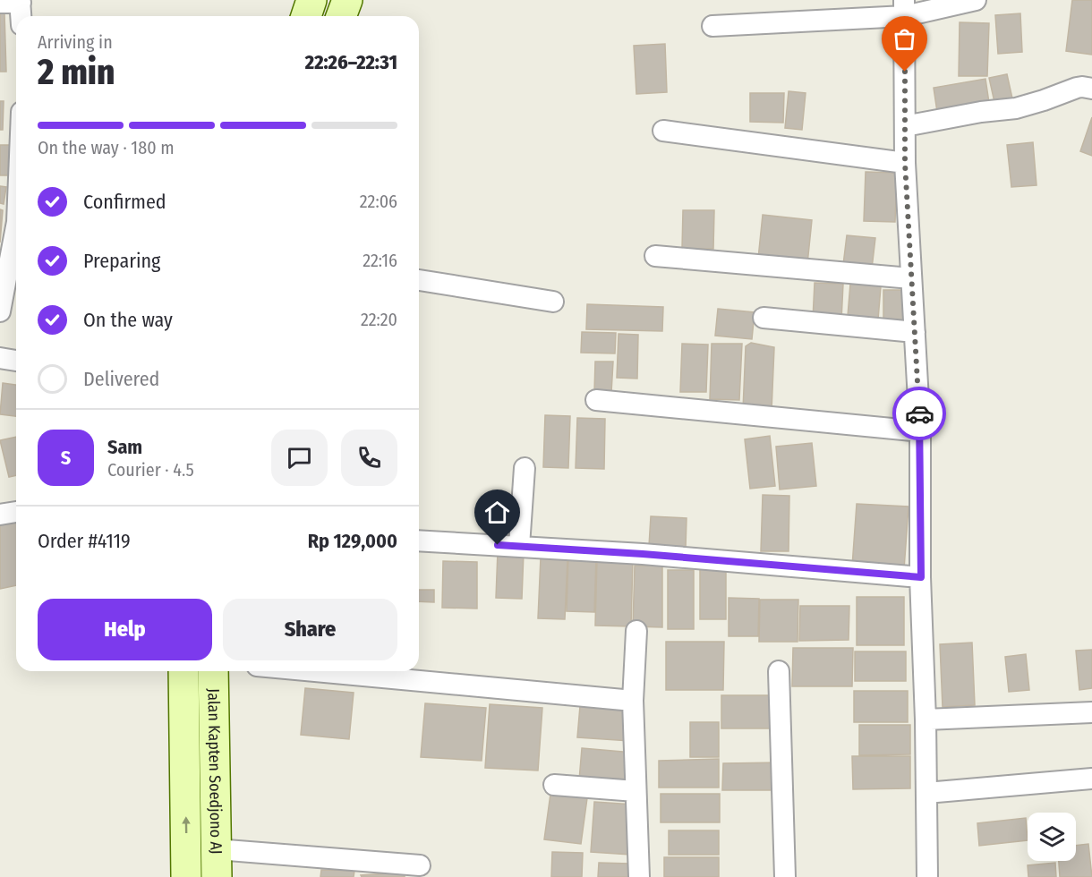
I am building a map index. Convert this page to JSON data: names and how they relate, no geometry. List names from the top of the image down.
{
  "streets": {
    "main road": ["Jalan Kapten Soedjono AJ"]
  },
  "page": {
    "heading": ["2 min", "Arriving in", "22:26–22:31"],
    "panel": [
      "Sam",
      "Courier · 4.5",
      "Order #4119",
      "Rp 129,000"
    ],
    "bar": "On the way · 180 m",
    "list": [
      ["Confirmed", "22:06"],
      ["Preparing", "22:16"],
      ["On the way", "22:20"],
      "Delivered"
    ],
    "round": "S",
    "buttons": ["Help", "Share"]
  }
}
